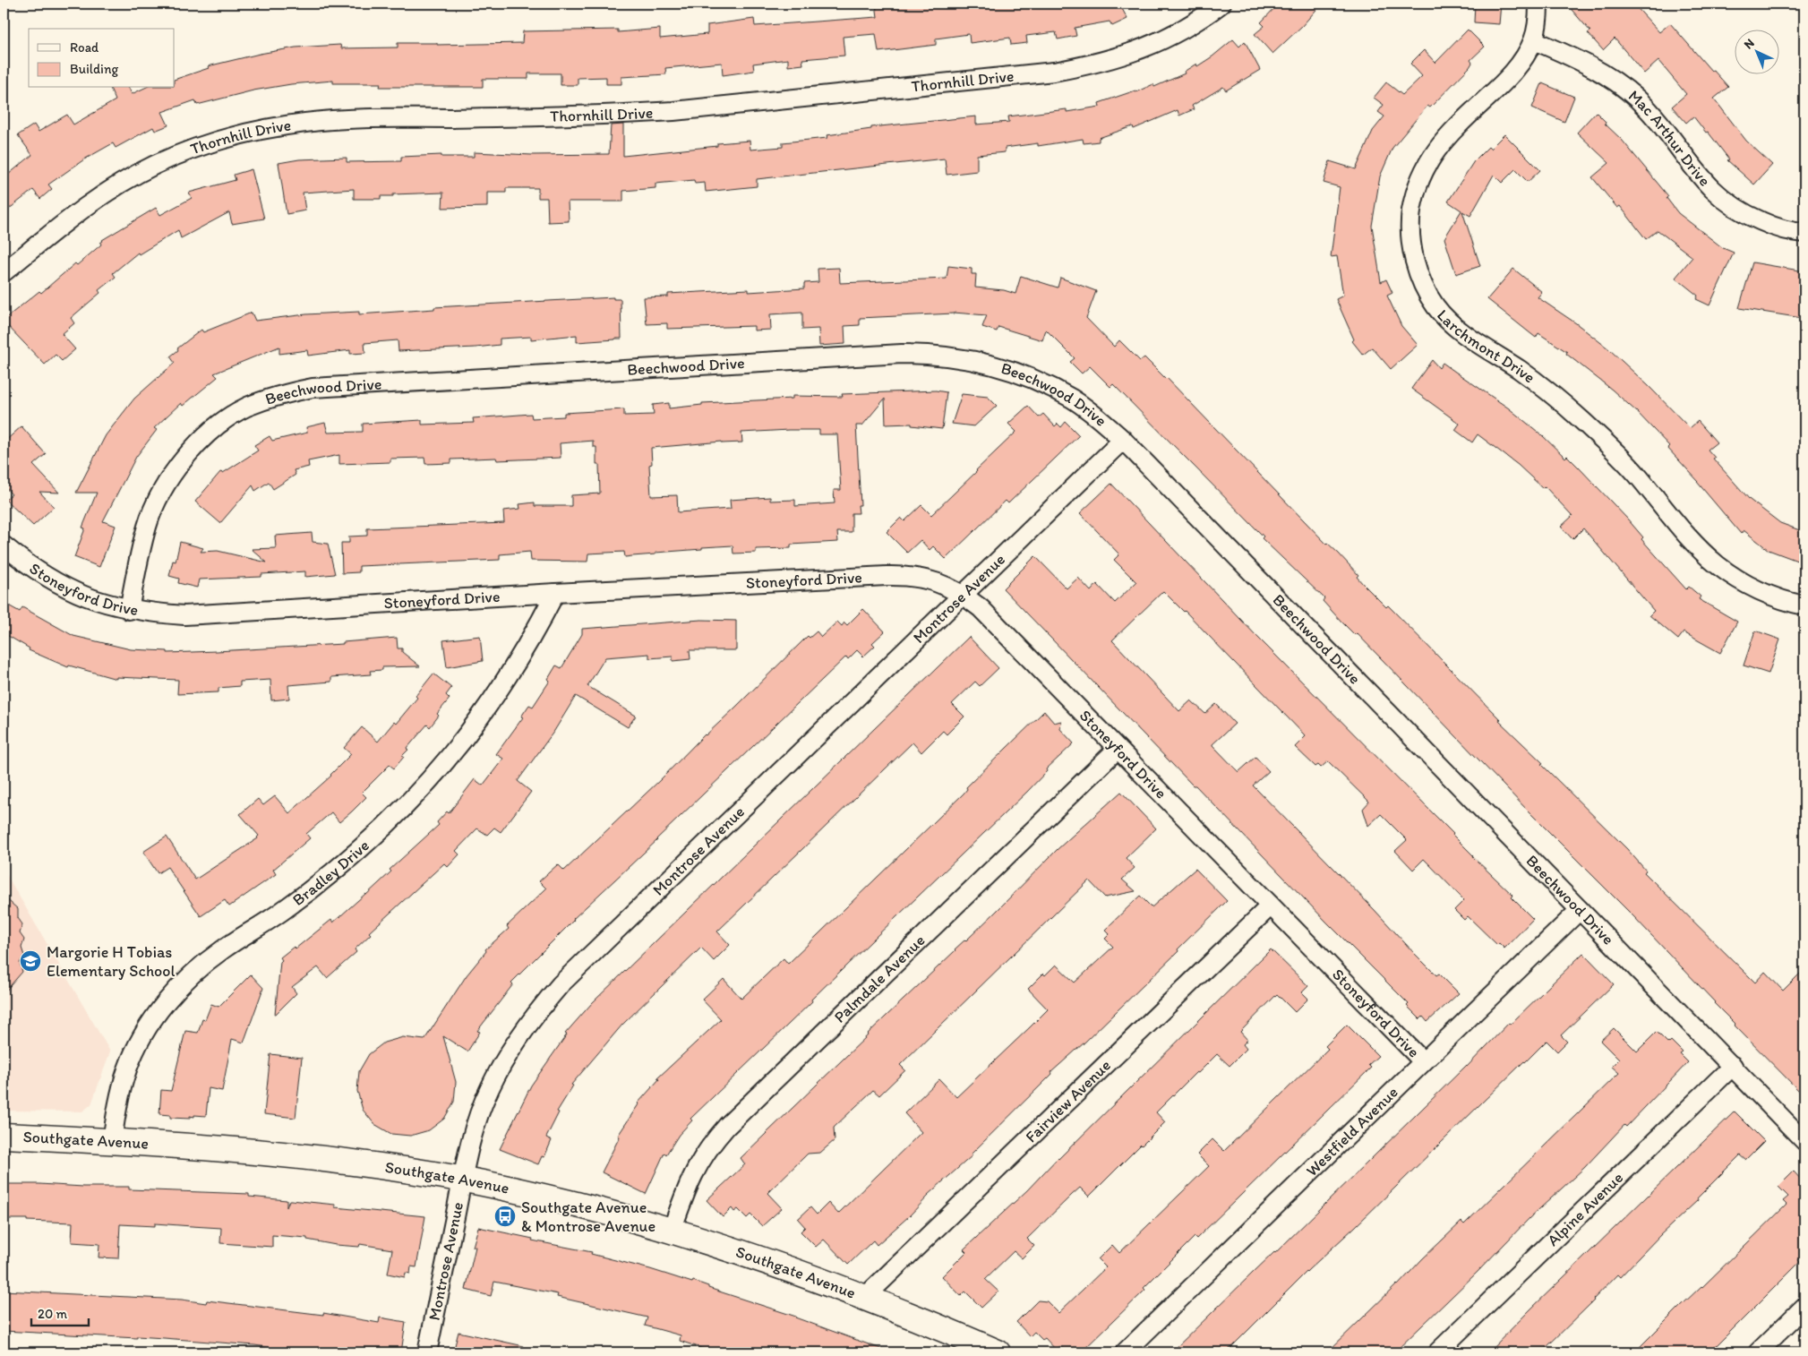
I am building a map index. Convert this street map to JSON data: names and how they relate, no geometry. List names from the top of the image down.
{
  "streets": {
    "street": [
      "Thornhill Drive",
      "Mac Arthur Drive",
      "Larchmont Drive",
      "Beechwood Drive",
      "Stoneyford Drive",
      "Montrose Avenue",
      "Bradley Drive",
      "Palmdale Avenue",
      "Fairview Avenue",
      "Westfield Avenue",
      "Southgate Avenue",
      "Alpine Avenue"
    ]
  },
  "crossings": [
    ["Mac Arthur Drive", "Larchmont Drive"],
    ["Beechwood Drive", "Stoneyford Drive"],
    ["Beechwood Drive", "Montrose Avenue"],
    ["Beechwood Drive", "Westfield Avenue"],
    ["Beechwood Drive", "Alpine Avenue"],
    ["Stoneyford Drive", "Montrose Avenue"],
    ["Stoneyford Drive", "Bradley Drive"],
    ["Stoneyford Drive", "Palmdale Avenue"],
    ["Stoneyford Drive", "Fairview Avenue"],
    ["Stoneyford Drive", "Westfield Avenue"],
    ["Montrose Avenue", "Southgate Avenue"],
    ["Bradley Drive", "Southgate Avenue"],
    ["Palmdale Avenue", "Southgate Avenue"],
    ["Fairview Avenue", "Southgate Avenue"]
  ],
  "places": {
    "school or university": ["Margorie H Tobias Elementary School"],
    "bus stop": ["Southgate Avenue & Montrose Avenue"]
  },
  "legend": ["Road", "Building"],
  "scale_bar": "20 m",
  "north": "top left"
}
